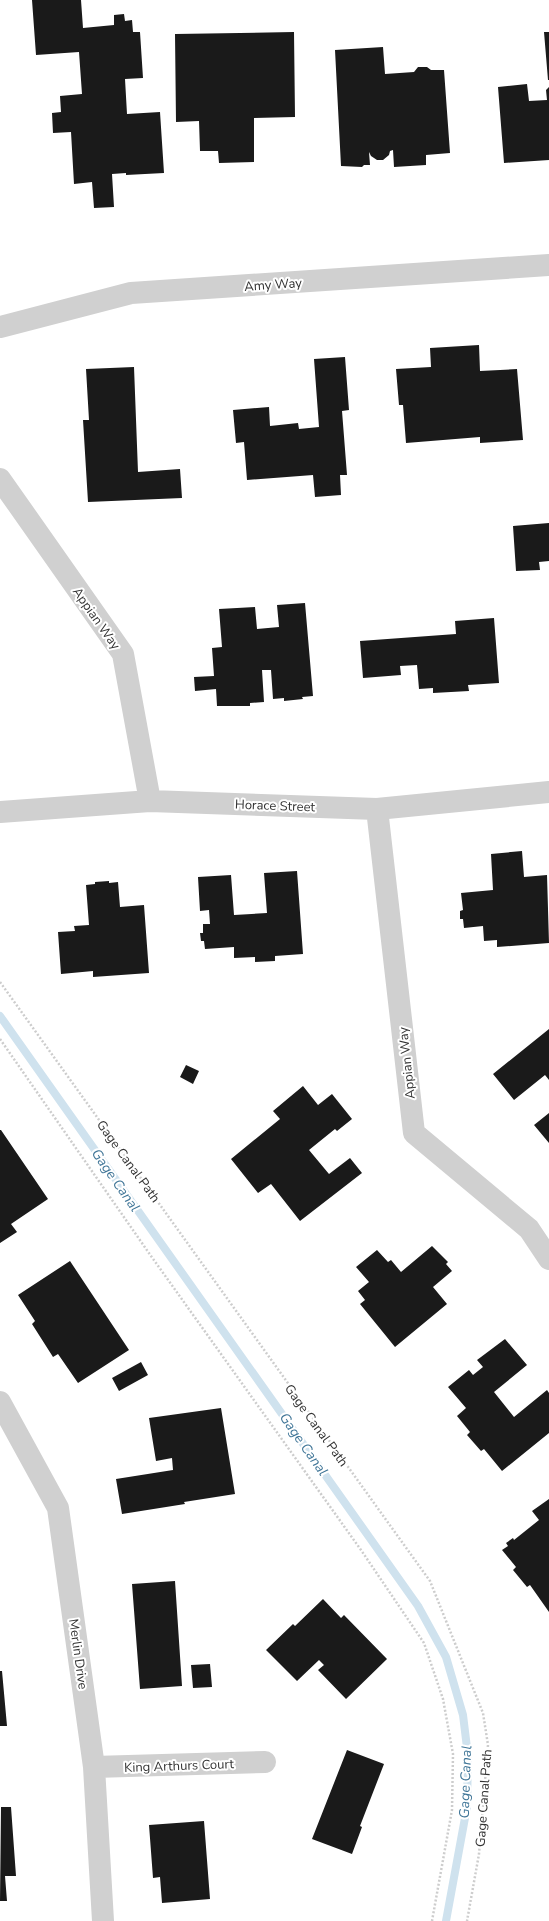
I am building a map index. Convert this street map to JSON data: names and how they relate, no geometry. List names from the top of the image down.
{
  "streets": {
    "street": [
      "Amy Way",
      "Appian Way",
      "Horace Street",
      "Merlin Drive",
      "King Arthurs Court"
    ],
    "path": ["Gage Canal Path"]
  },
  "crossings": [
    ["Appian Way", "Horace Street"],
    ["Merlin Drive", "King Arthurs Court"]
  ],
  "water": ["Gage Canal"]
}
